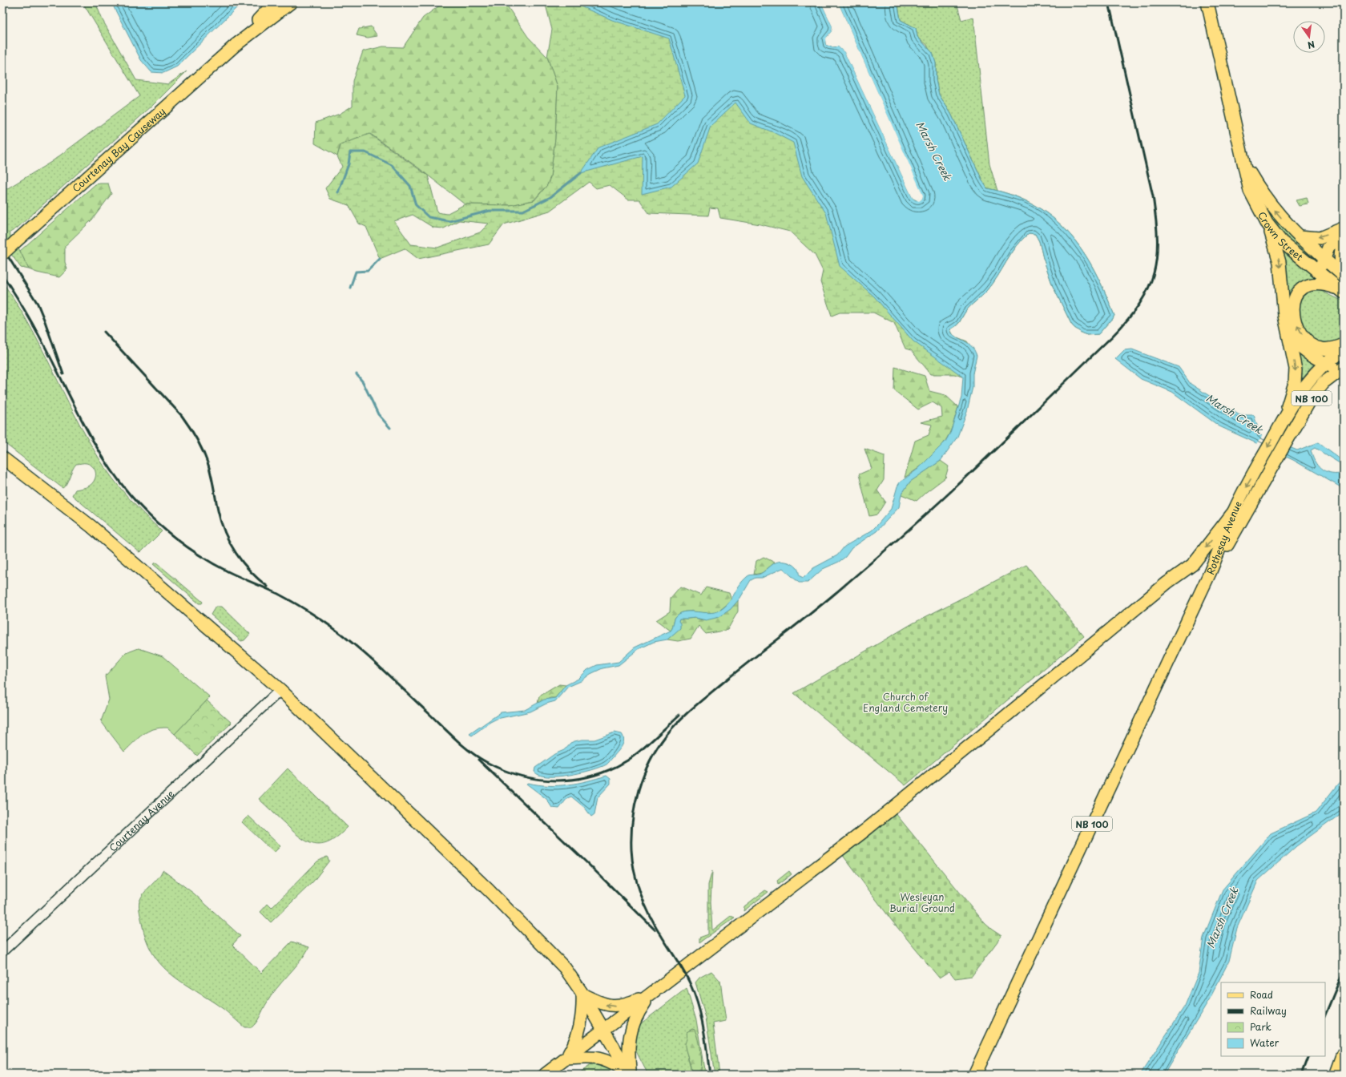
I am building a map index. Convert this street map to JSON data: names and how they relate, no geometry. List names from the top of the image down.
{
  "streets": {
    "main road": [
      "Courtenay Bay Causeway",
      "Crown Street",
      "NB 100",
      "Rothesay Avenue"
    ],
    "street": ["Courtenay Avenue"]
  },
  "crossings": [
    ["NB 100", "Rothesay Avenue"]
  ],
  "water": ["Marsh Creek"],
  "parks": ["Church of England Cemetery", "Wesleyan Burial Ground"],
  "legend": [
    "Road",
    "Railway",
    "Park",
    "Water"
  ],
  "north": "bottom"
}
